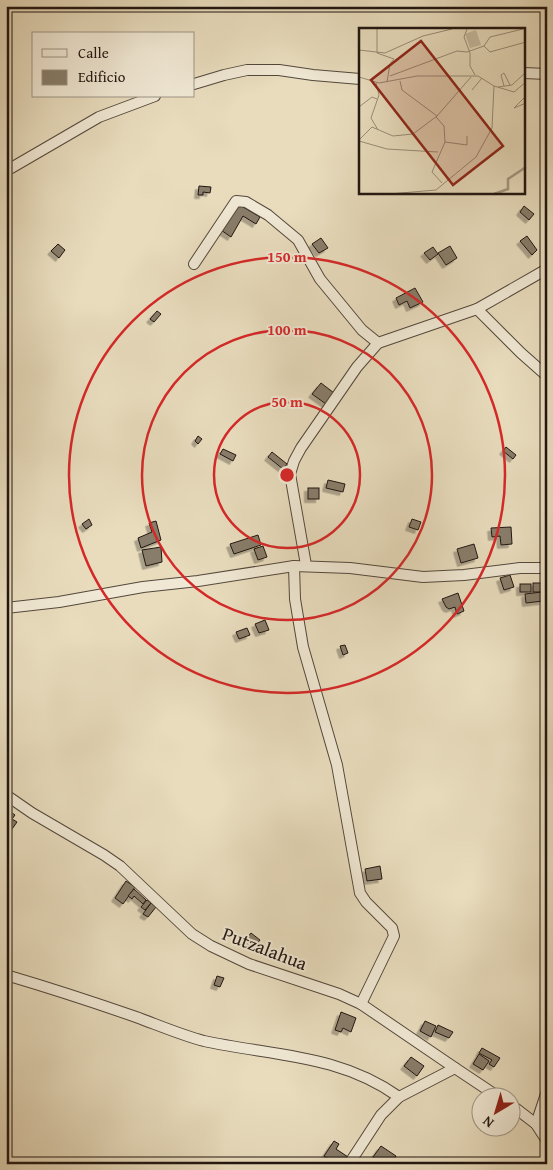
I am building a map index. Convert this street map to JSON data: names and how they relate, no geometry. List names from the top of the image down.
{
  "streets": {
    "street": ["Putzalahua"]
  },
  "legend": ["Calle", "Edificio"],
  "north": "bottom left",
  "rings": ["150 m", "100 m", "50 m"]
}
